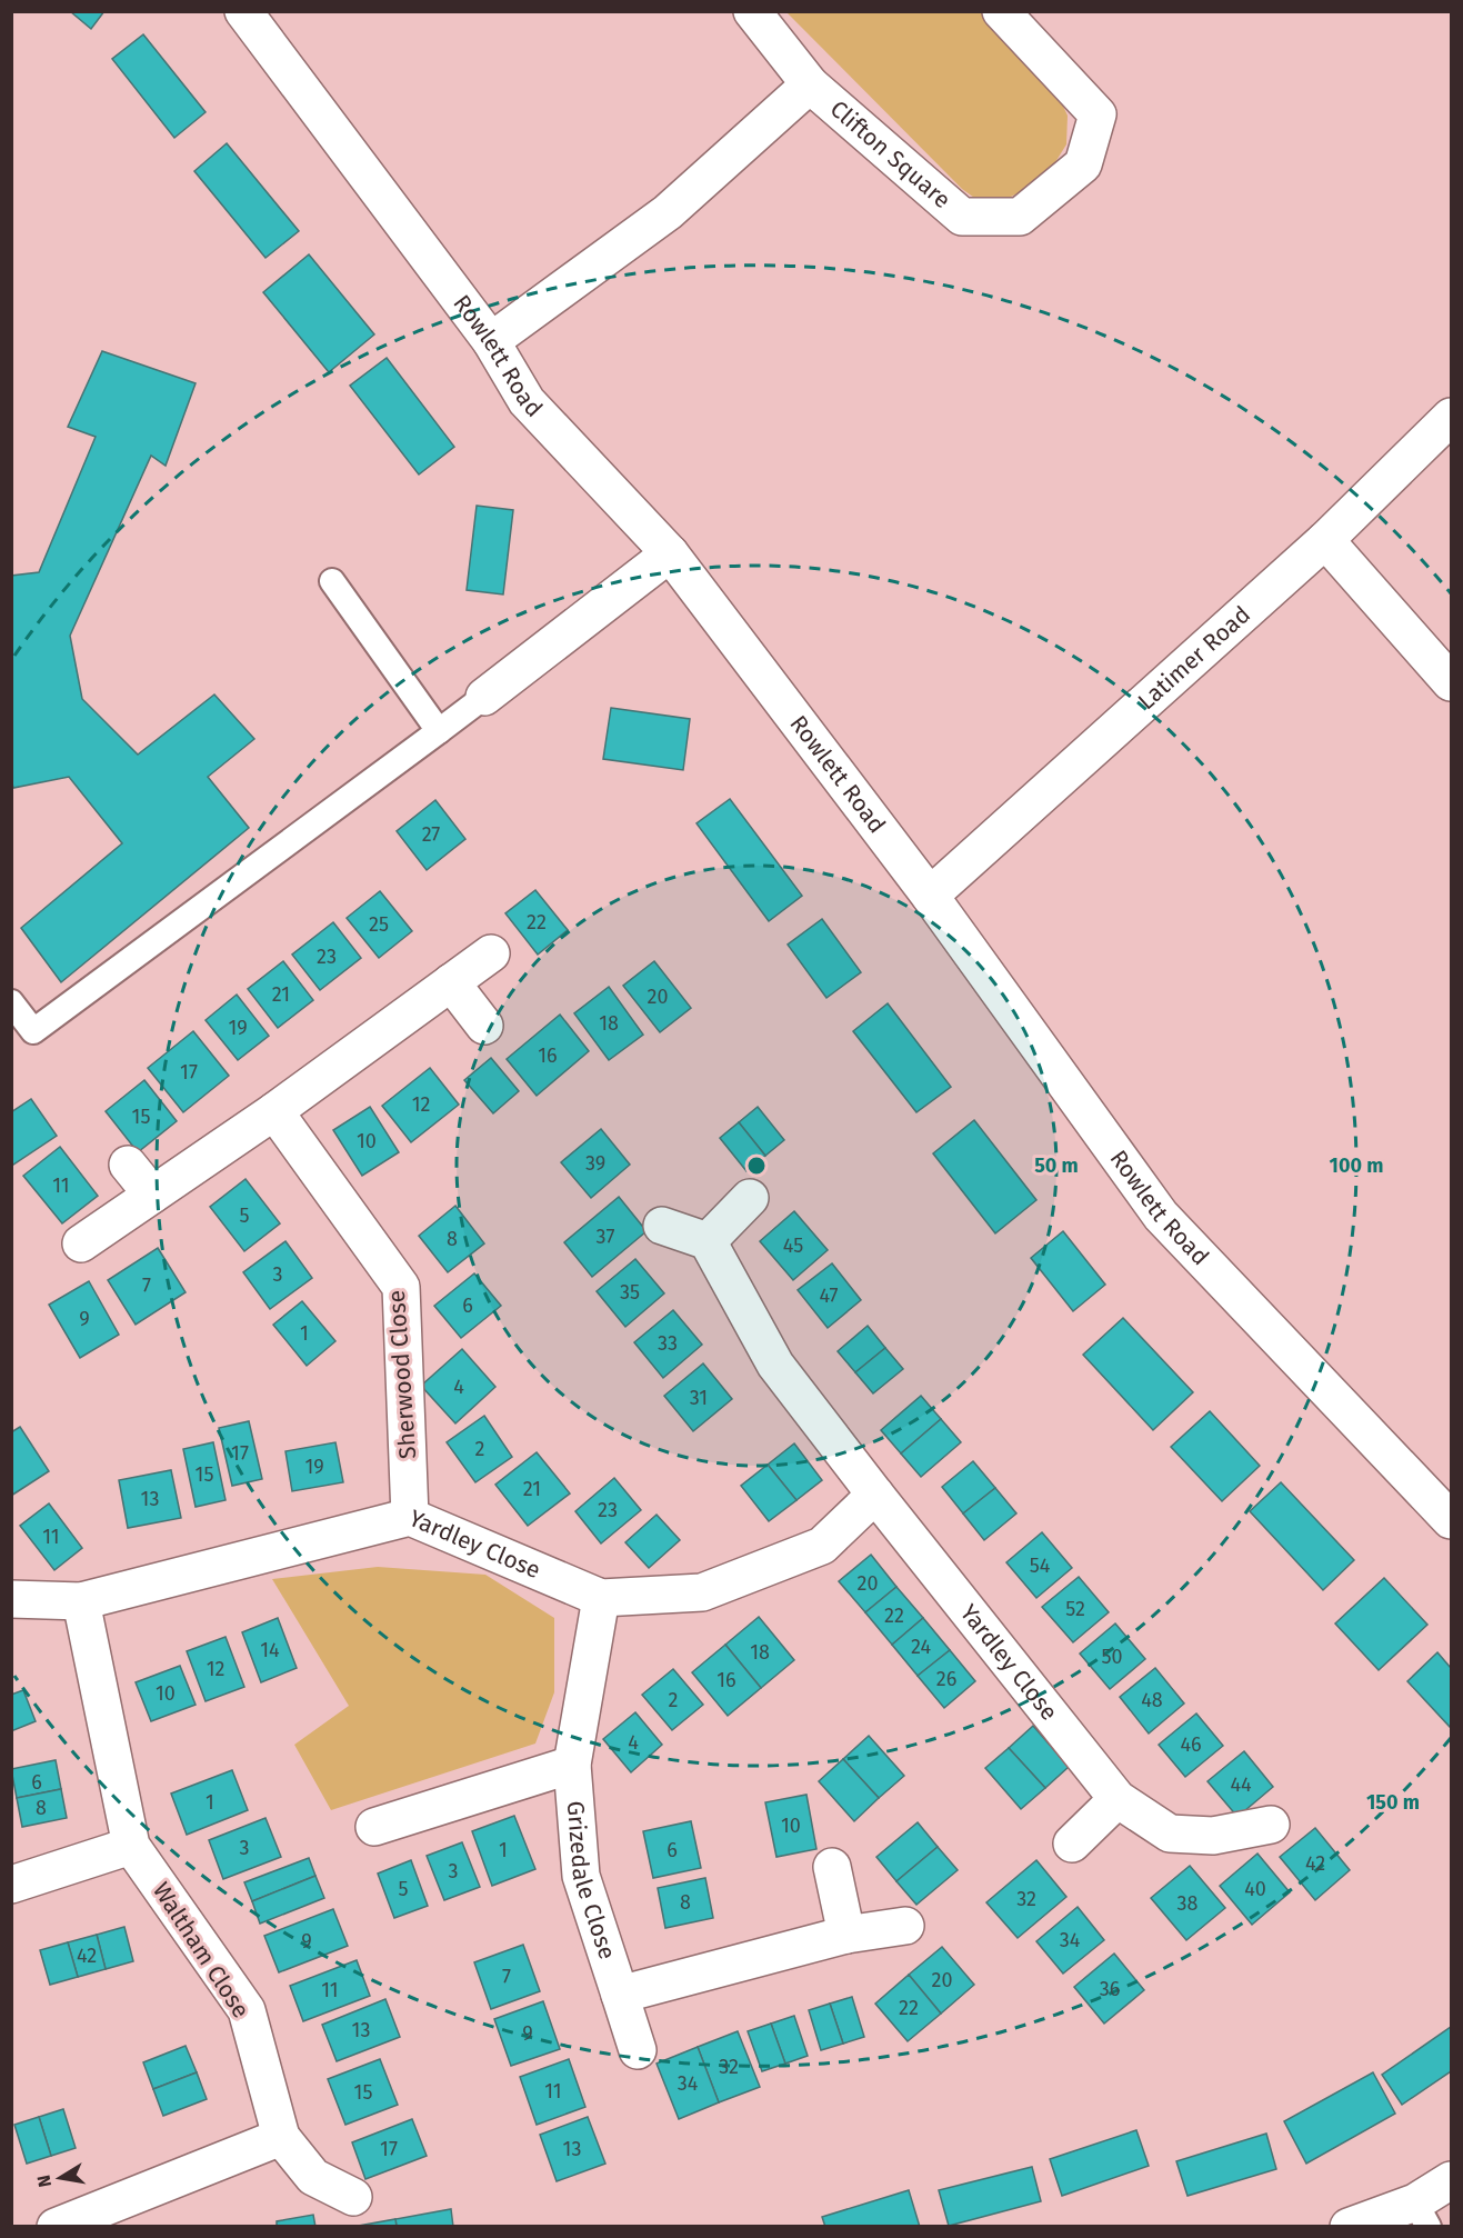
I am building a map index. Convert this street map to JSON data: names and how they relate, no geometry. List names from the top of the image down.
{
  "streets": {
    "street": [
      "Clifton Square",
      "Rowlett Road",
      "Latimer Road",
      "Sherwood Close",
      "Yardley Close",
      "Grizedale Close",
      "Waltham Close"
    ]
  },
  "crossings": [
    ["Clifton Square", "Rowlett Road"],
    ["Rowlett Road", "Latimer Road"],
    ["Sherwood Close", "Yardley Close"],
    ["Yardley Close", "Grizedale Close"],
    ["Yardley Close", "Waltham Close"]
  ],
  "house_numbers": [
    "27",
    "22",
    "25",
    "23",
    "21",
    "20",
    "18",
    "19",
    "16",
    "17",
    "12",
    "15",
    "10",
    "39",
    "11",
    "5",
    "37",
    "8",
    "45",
    "3",
    "7",
    "35",
    "47",
    "6",
    "9",
    "1",
    "33",
    "4",
    "31",
    "2",
    "17",
    "19",
    "15",
    "21",
    "13",
    "23",
    "11",
    "54",
    "20",
    "52",
    "22",
    "24",
    "14",
    "18",
    "50",
    "12",
    "26",
    "16",
    "10",
    "2",
    "48",
    "4",
    "46",
    "6",
    "44",
    "1",
    "8",
    "10",
    "3",
    "1",
    "6",
    "42",
    "3",
    "5",
    "40",
    "32",
    "8",
    "38",
    "34",
    "9",
    "42",
    "7",
    "20",
    "36",
    "11",
    "22",
    "13",
    "9",
    "32",
    "34",
    "11",
    "15",
    "17",
    "13"
  ],
  "north": "left",
  "rings": ["50 m", "100 m", "150 m"]
}
